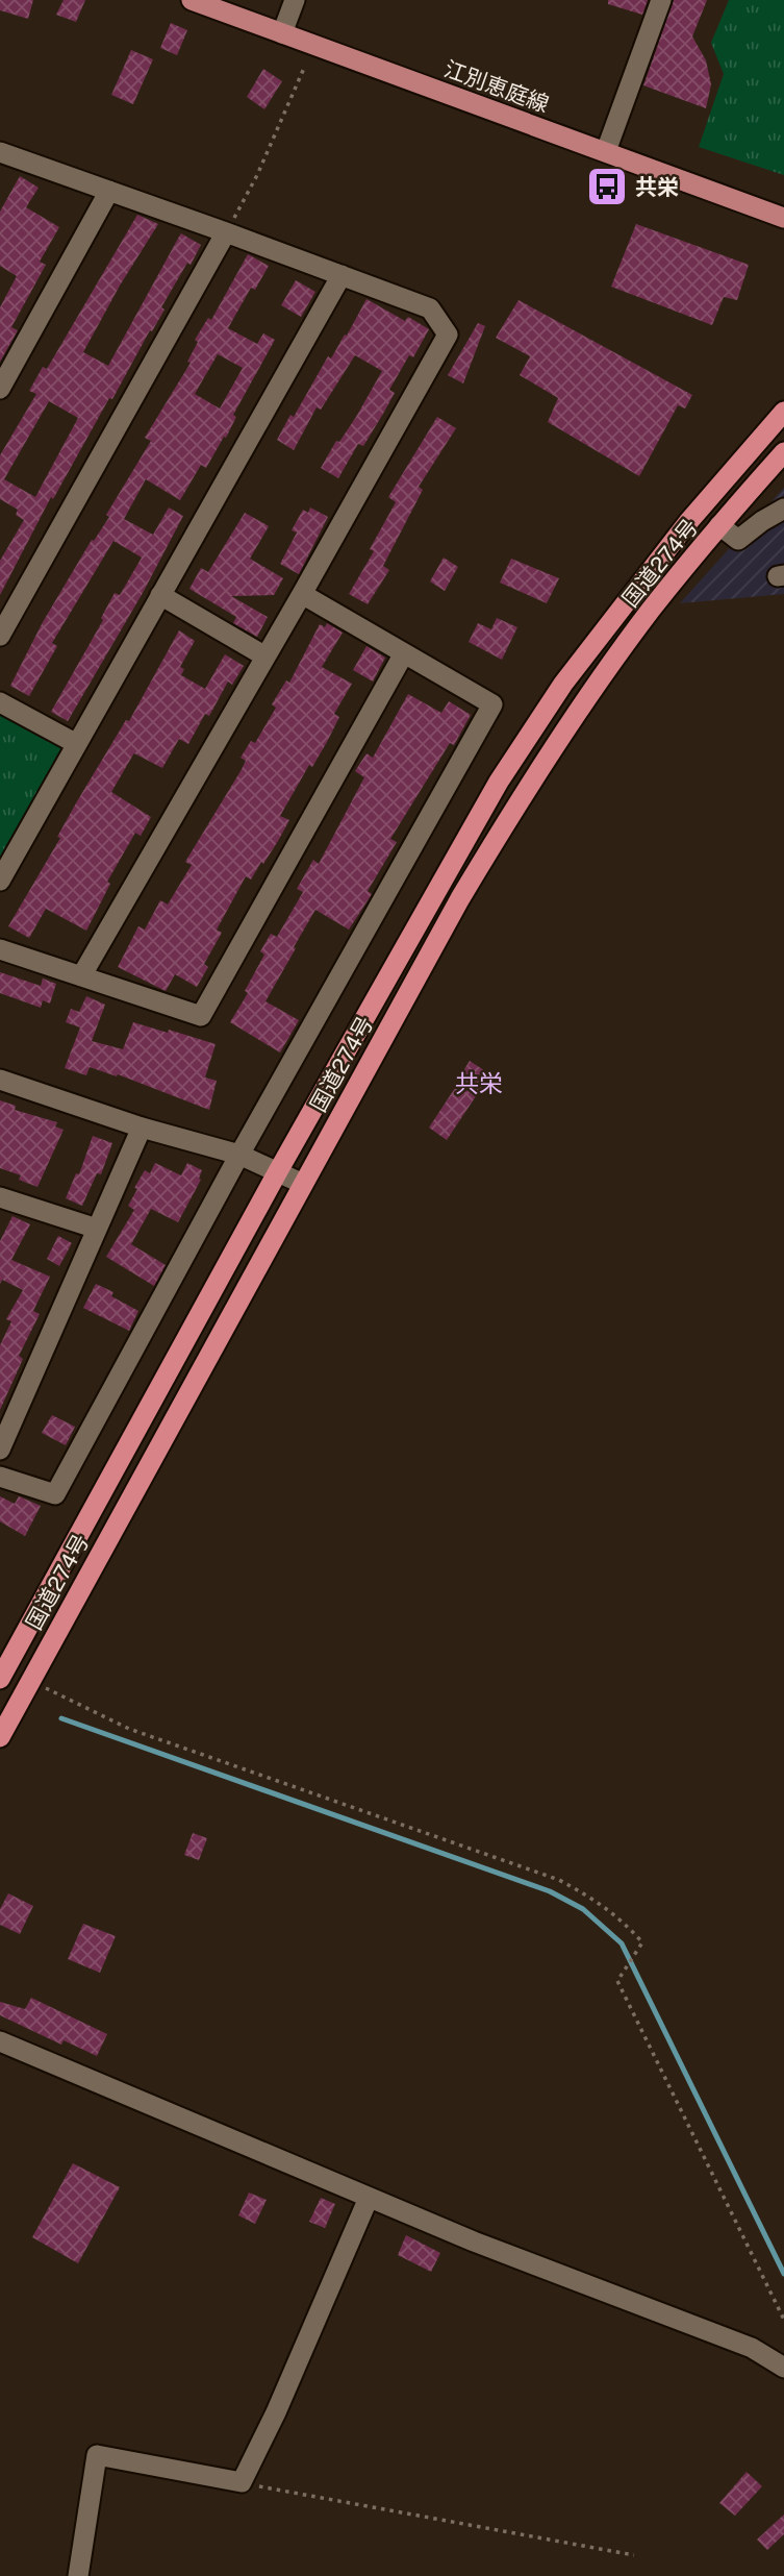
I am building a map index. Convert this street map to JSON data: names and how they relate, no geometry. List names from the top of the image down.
{
  "streets": {
    "highway": ["国道274号"],
    "main road": ["江別恵庭線"]
  },
  "districts": ["共栄"],
  "places": {
    "bus stop": ["共栄"]
  }
}
